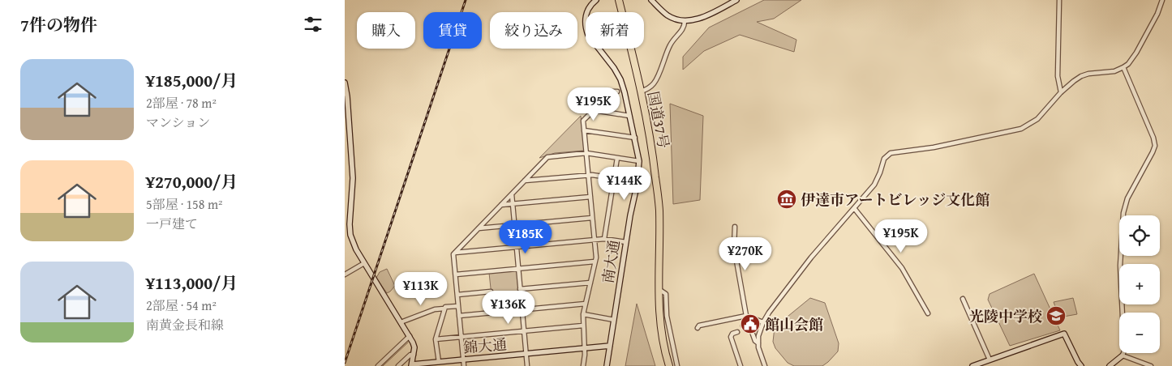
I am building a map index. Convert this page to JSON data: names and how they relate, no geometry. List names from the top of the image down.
{
  "streets": {
    "highway": ["国道37号"],
    "street": ["南大通", "錦大通"]
  },
  "crossings": [
    ["南大通", "錦大通"]
  ],
  "places": {
    "museum": ["伊達市アートビレッジ文化館"],
    "school or university": ["光陵中学校"],
    "public building": ["館山会館"]
  },
  "page": {
    "heading": "7件の物件",
    "chip": [
      "購入",
      "賃貸",
      "絞り込み",
      "新着"
    ],
    "list": [
      {
        "name": "¥185,000/月",
        "note": "2部屋 · 78 m² · マンション"
      },
      {
        "name": "¥270,000/月",
        "note": "5部屋 · 158 m² · 一戸建て"
      },
      {
        "name": "¥113,000/月",
        "note": "2部屋 · 54 m² · 南黄金長和線"
      }
    ],
    "price": [
      "¥195K",
      "¥144K",
      "¥195K",
      "¥185K",
      "¥270K",
      "¥113K",
      "¥136K"
    ],
    "map_buttons": ["+", "−"]
  }
}
